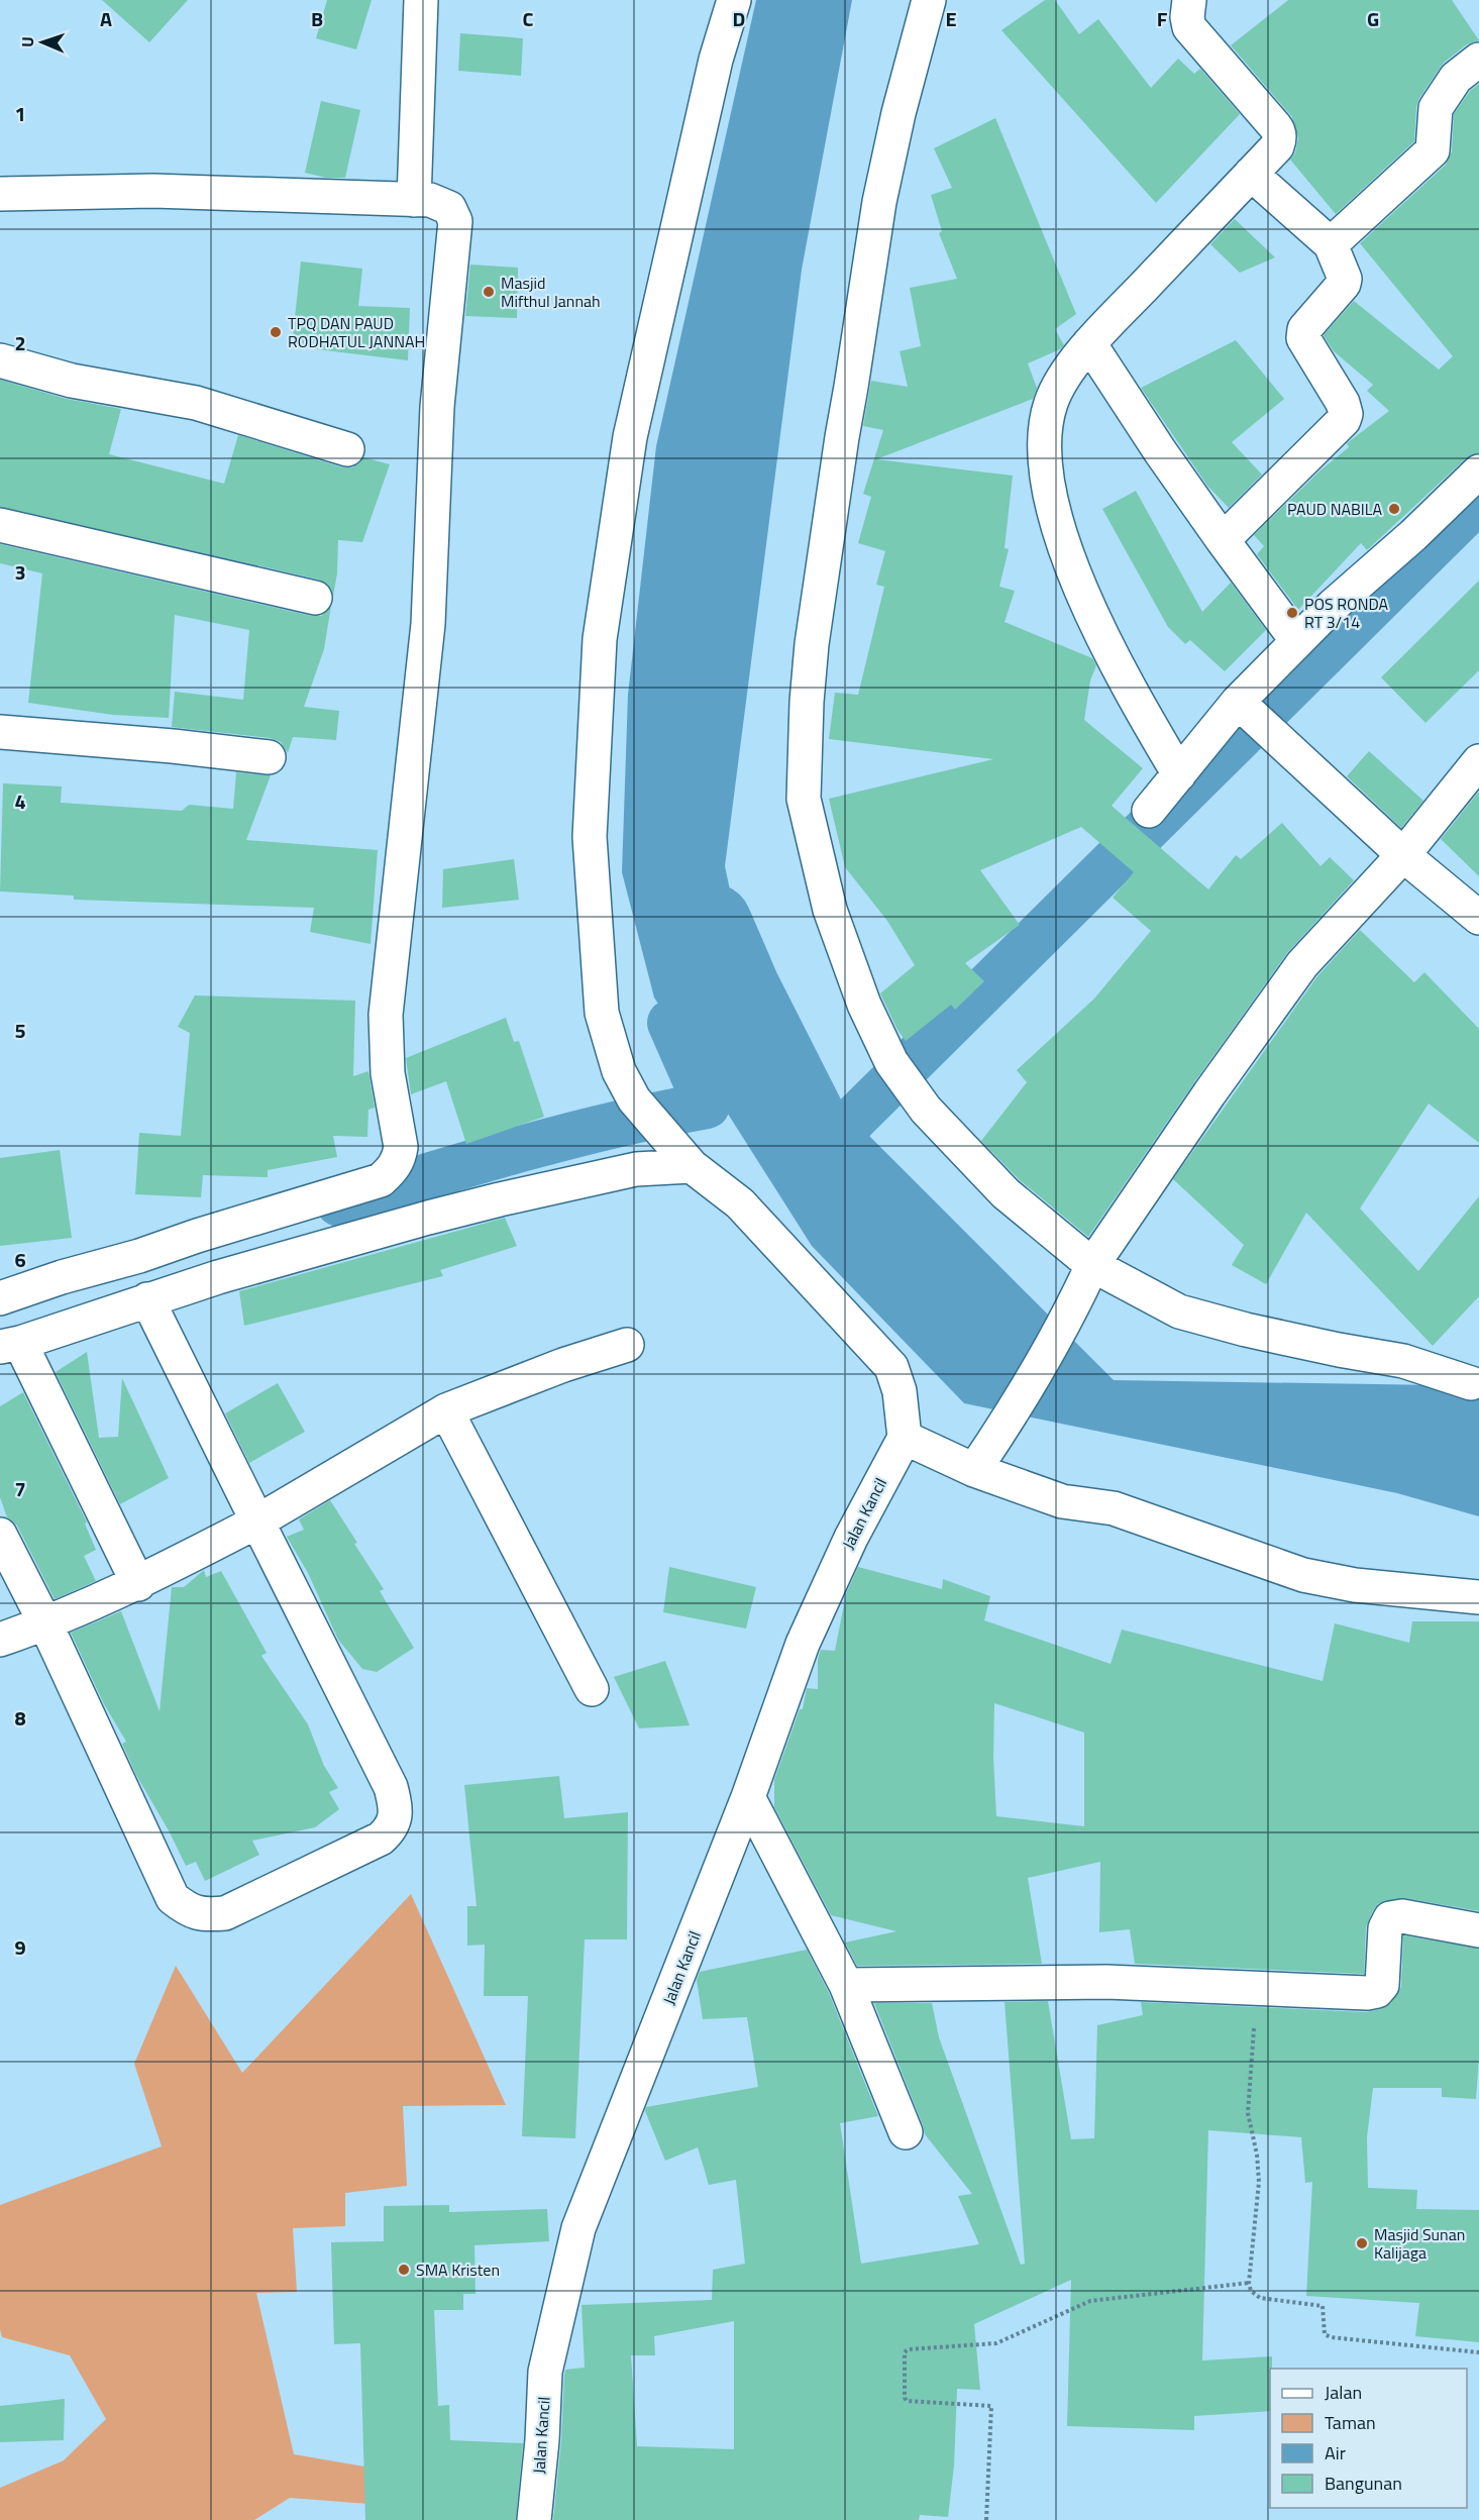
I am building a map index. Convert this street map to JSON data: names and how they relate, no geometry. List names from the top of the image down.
{
  "streets": {
    "street": ["Jalan Kancil"]
  },
  "places": [
    "Masjid Mifthul Jannah",
    "TPQ DAN PAUD RODHATUL JANNAH",
    "PAUD NABILA",
    "POS RONDA RT 3/14",
    "Masjid Sunan Kalijaga",
    "SMA Kristen"
  ],
  "legend": [
    "Jalan",
    "Taman",
    "Air",
    "Bangunan"
  ],
  "north": "left",
  "grid": {
    "columns": [
      "A",
      "B",
      "C",
      "D",
      "E",
      "F",
      "G"
    ],
    "rows": [
      "1",
      "2",
      "3",
      "4",
      "5",
      "6",
      "7",
      "8",
      "9"
    ]
  }
}
